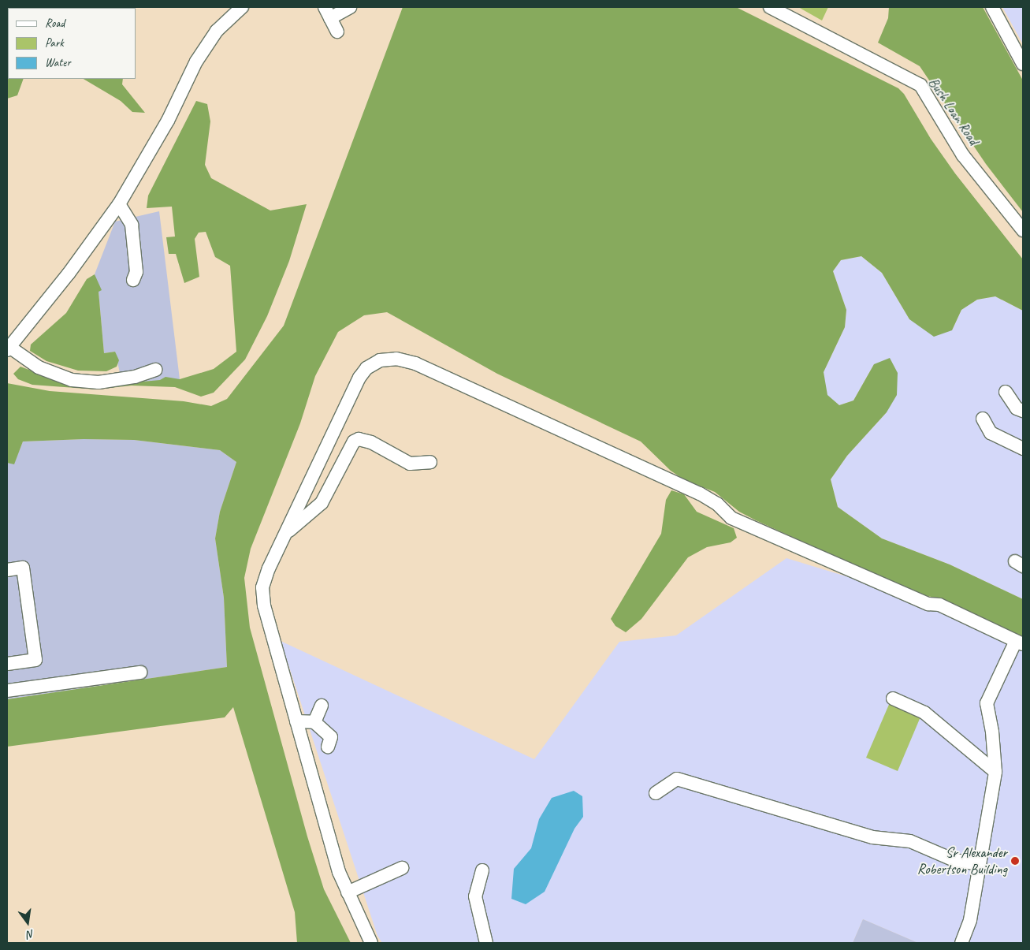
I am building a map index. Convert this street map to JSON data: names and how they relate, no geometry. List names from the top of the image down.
{
  "streets": {
    "street": ["Bush Loan Road"]
  },
  "places": ["Sr Alexander Robertson Building"],
  "legend": ["Road", "Park", "Water"],
  "north": "bottom"
}
